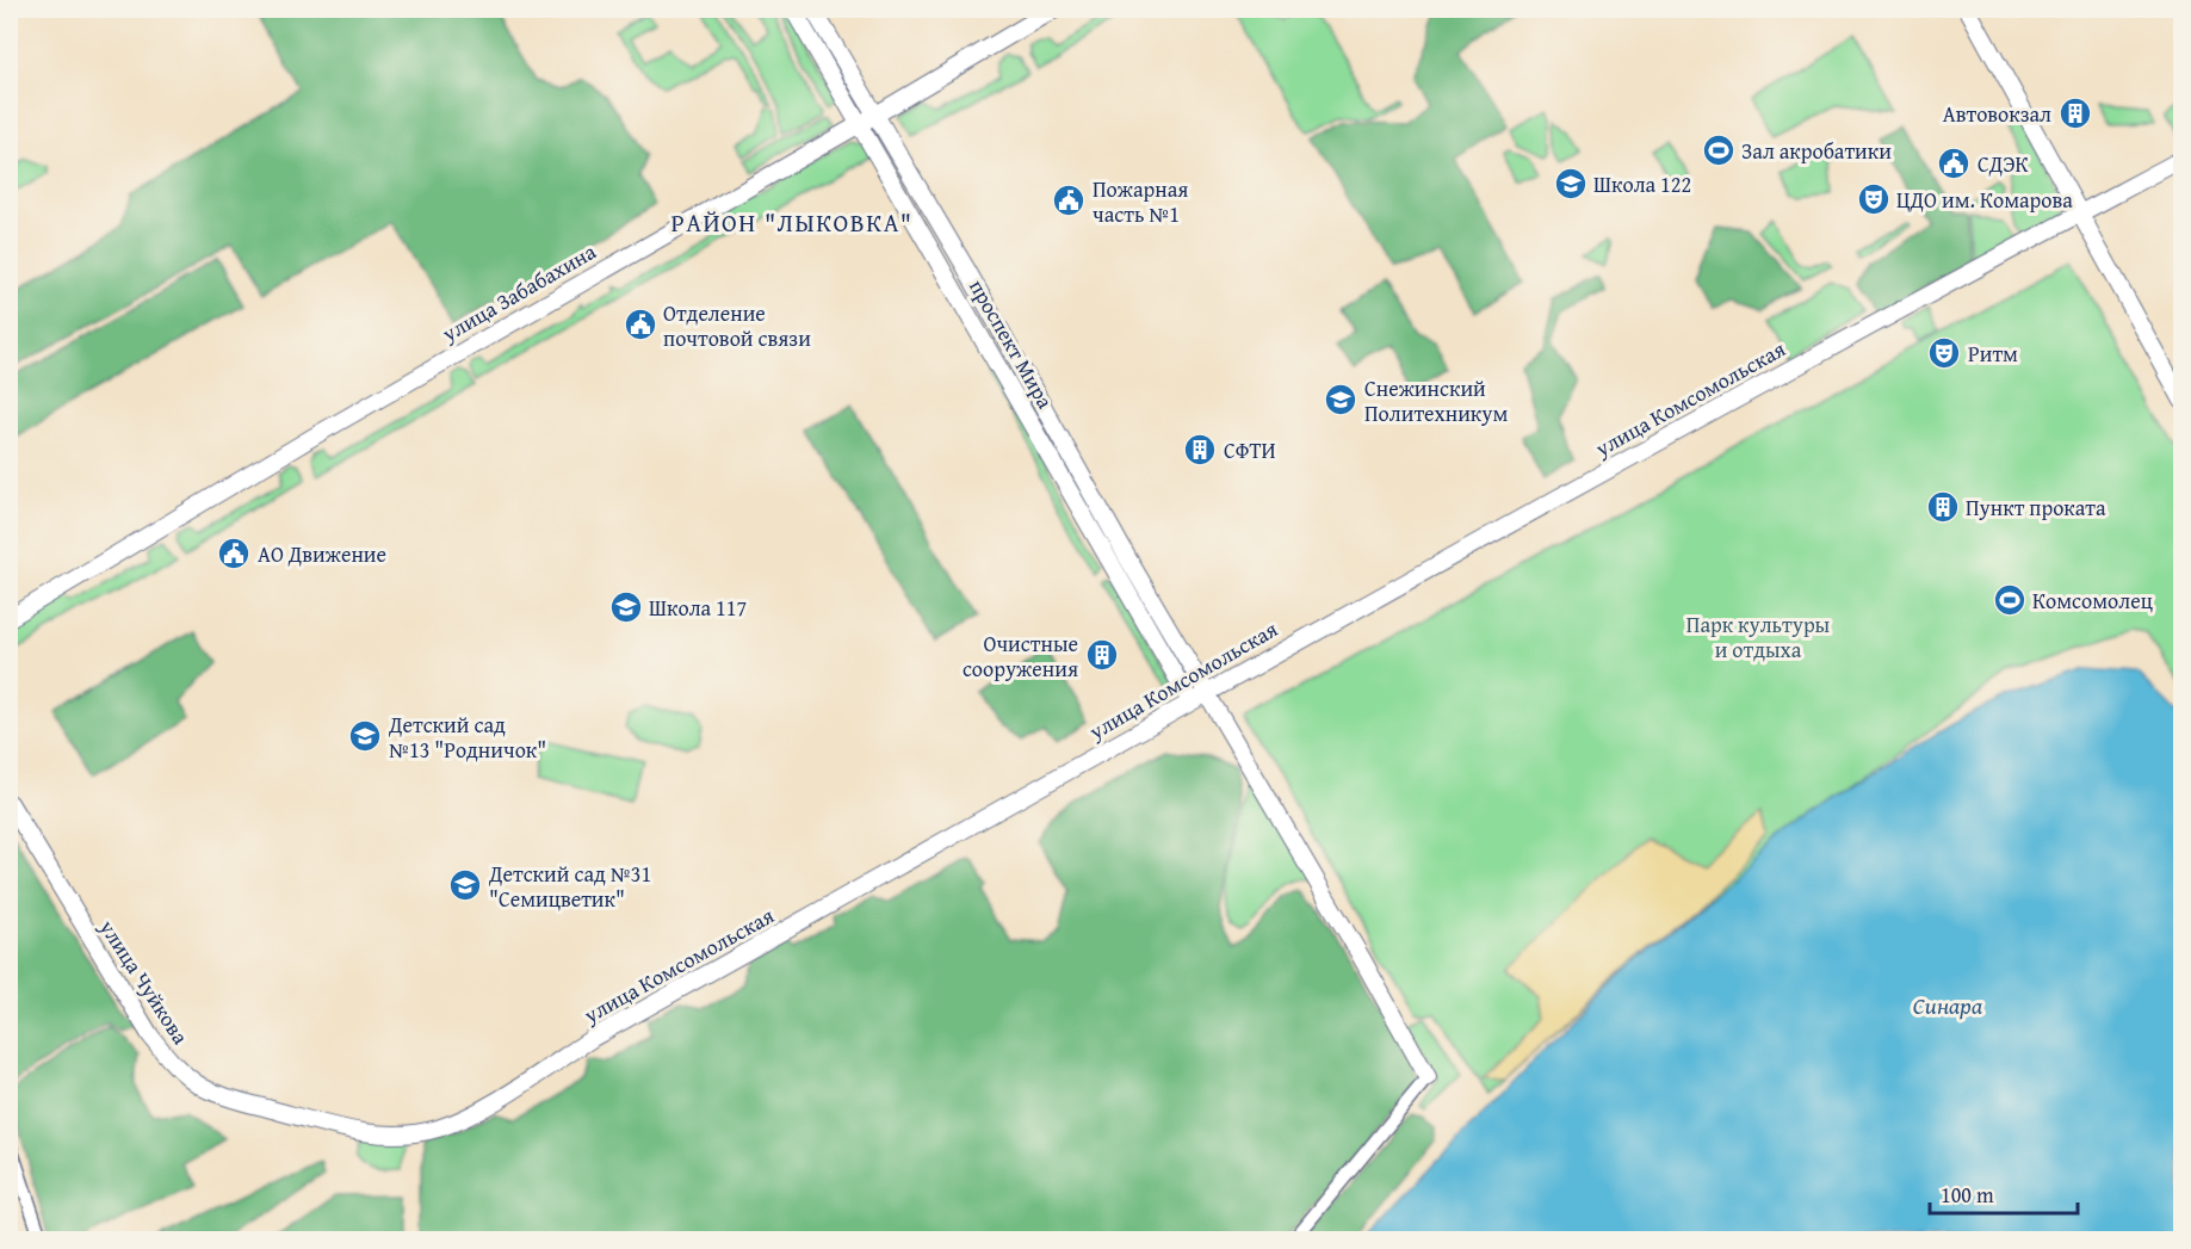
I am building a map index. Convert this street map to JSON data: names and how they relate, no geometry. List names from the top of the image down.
{
  "streets": {
    "street": [
      "улица Забабахина",
      "проспект Мира",
      "улица Комсомольская",
      "улица Чуйкова"
    ]
  },
  "crossings": [
    ["улица Забабахина", "проспект Мира"],
    ["проспект Мира", "улица Комсомольская"],
    ["улица Комсомольская", "улица Чуйкова"]
  ],
  "districts": ["РАЙОН \"ЛЫКОВКА\""],
  "water": ["Синара"],
  "parks": ["Парк культуры и отдыха"],
  "places": {
    "building": [
      "Автовокзал",
      "СФТИ",
      "Пункт проката",
      "Очистные сооружения"
    ],
    "sports": ["Зал акробатики", "Комсомолец"],
    "public building": [
      "СДЭК",
      "Пожарная часть №1",
      "Отделение почтовой связи",
      "АО Движение"
    ],
    "school or university": [
      "Школа 122",
      "Снежинский Политехникум",
      "Школа 117",
      "Детский сад №13 \"Родничок\"",
      "Детский сад №31 \"Семицветик\""
    ],
    "theatre": ["ЦДО им. Комарова", "Ритм"]
  },
  "scale_bar": "100 m"
}
